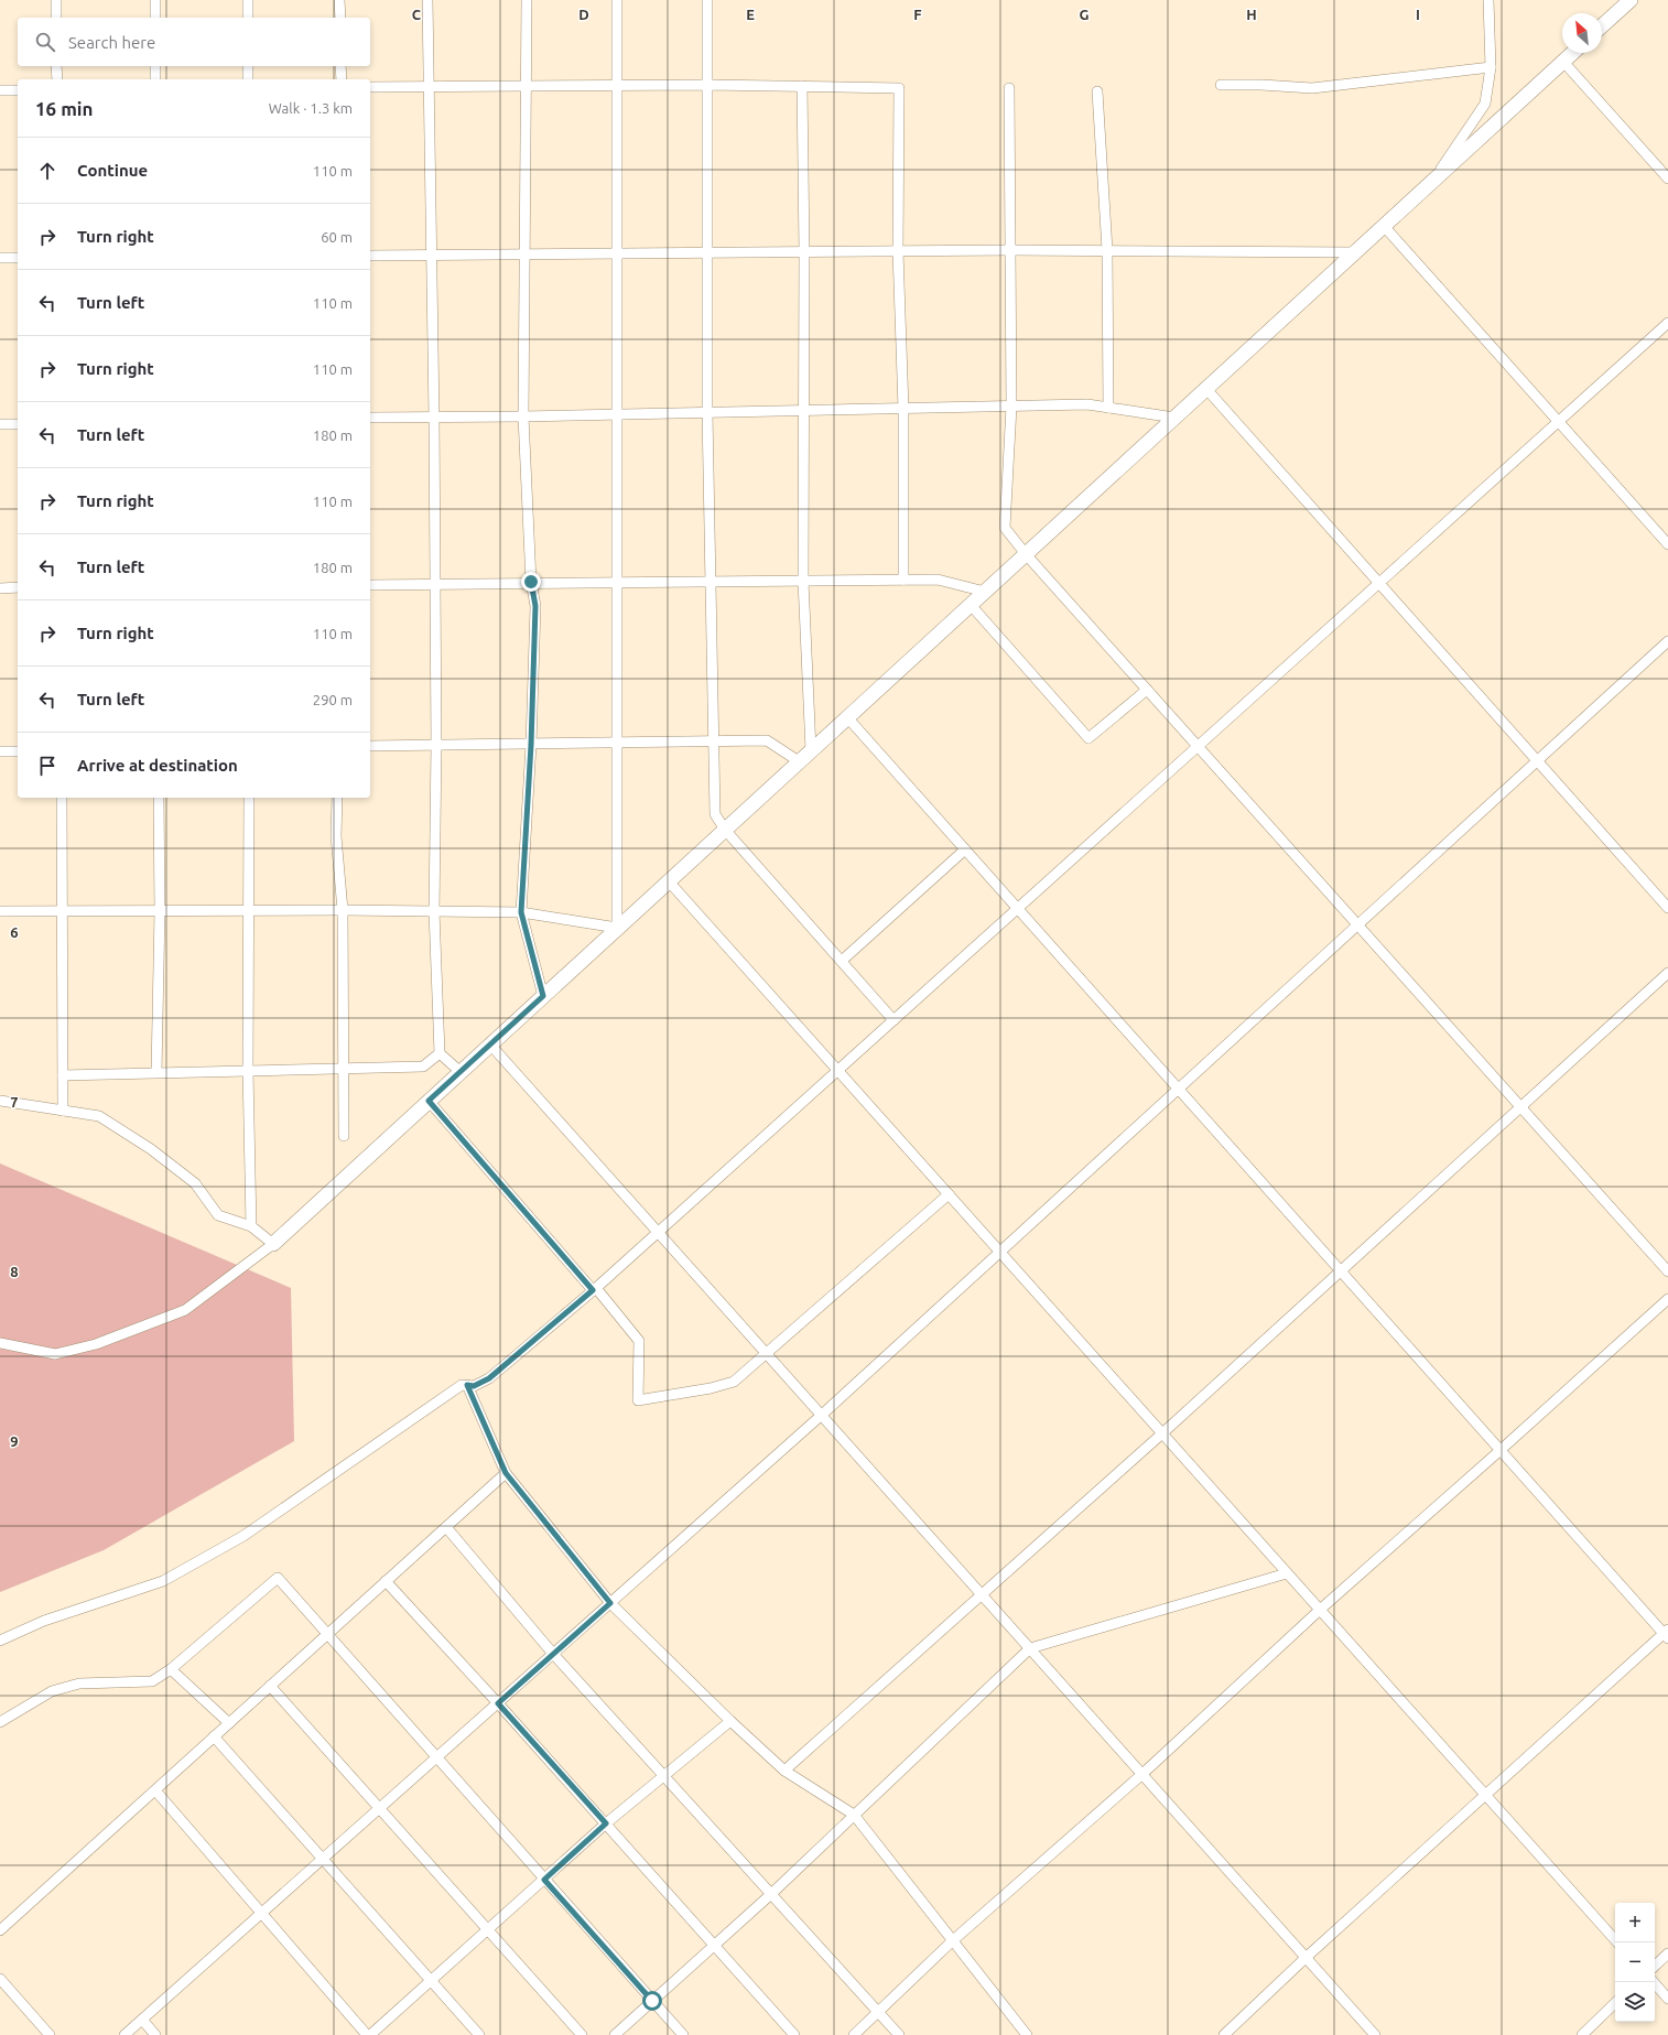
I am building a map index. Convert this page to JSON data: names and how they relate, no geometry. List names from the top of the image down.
{
  "north": "top left",
  "page": {
    "search": "Search here",
    "heading": ["16 min", "Walk · 1.3 km"],
    "list": [
      ["Continue", "110 m"],
      ["Turn right", "60 m"],
      ["Turn left", "110 m"],
      ["Turn right", "110 m"],
      ["Turn left", "180 m"],
      ["Turn right", "110 m"],
      ["Turn left", "180 m"],
      ["Turn right", "110 m"],
      ["Turn left", "290 m"],
      "Arrive at destination"
    ],
    "map_buttons": ["+", "−"]
  },
  "grid": {
    "columns": [
      "C",
      "D",
      "E",
      "F",
      "G",
      "H",
      "I"
    ],
    "rows": [
      "6",
      "7",
      "8",
      "9"
    ]
  }
}
